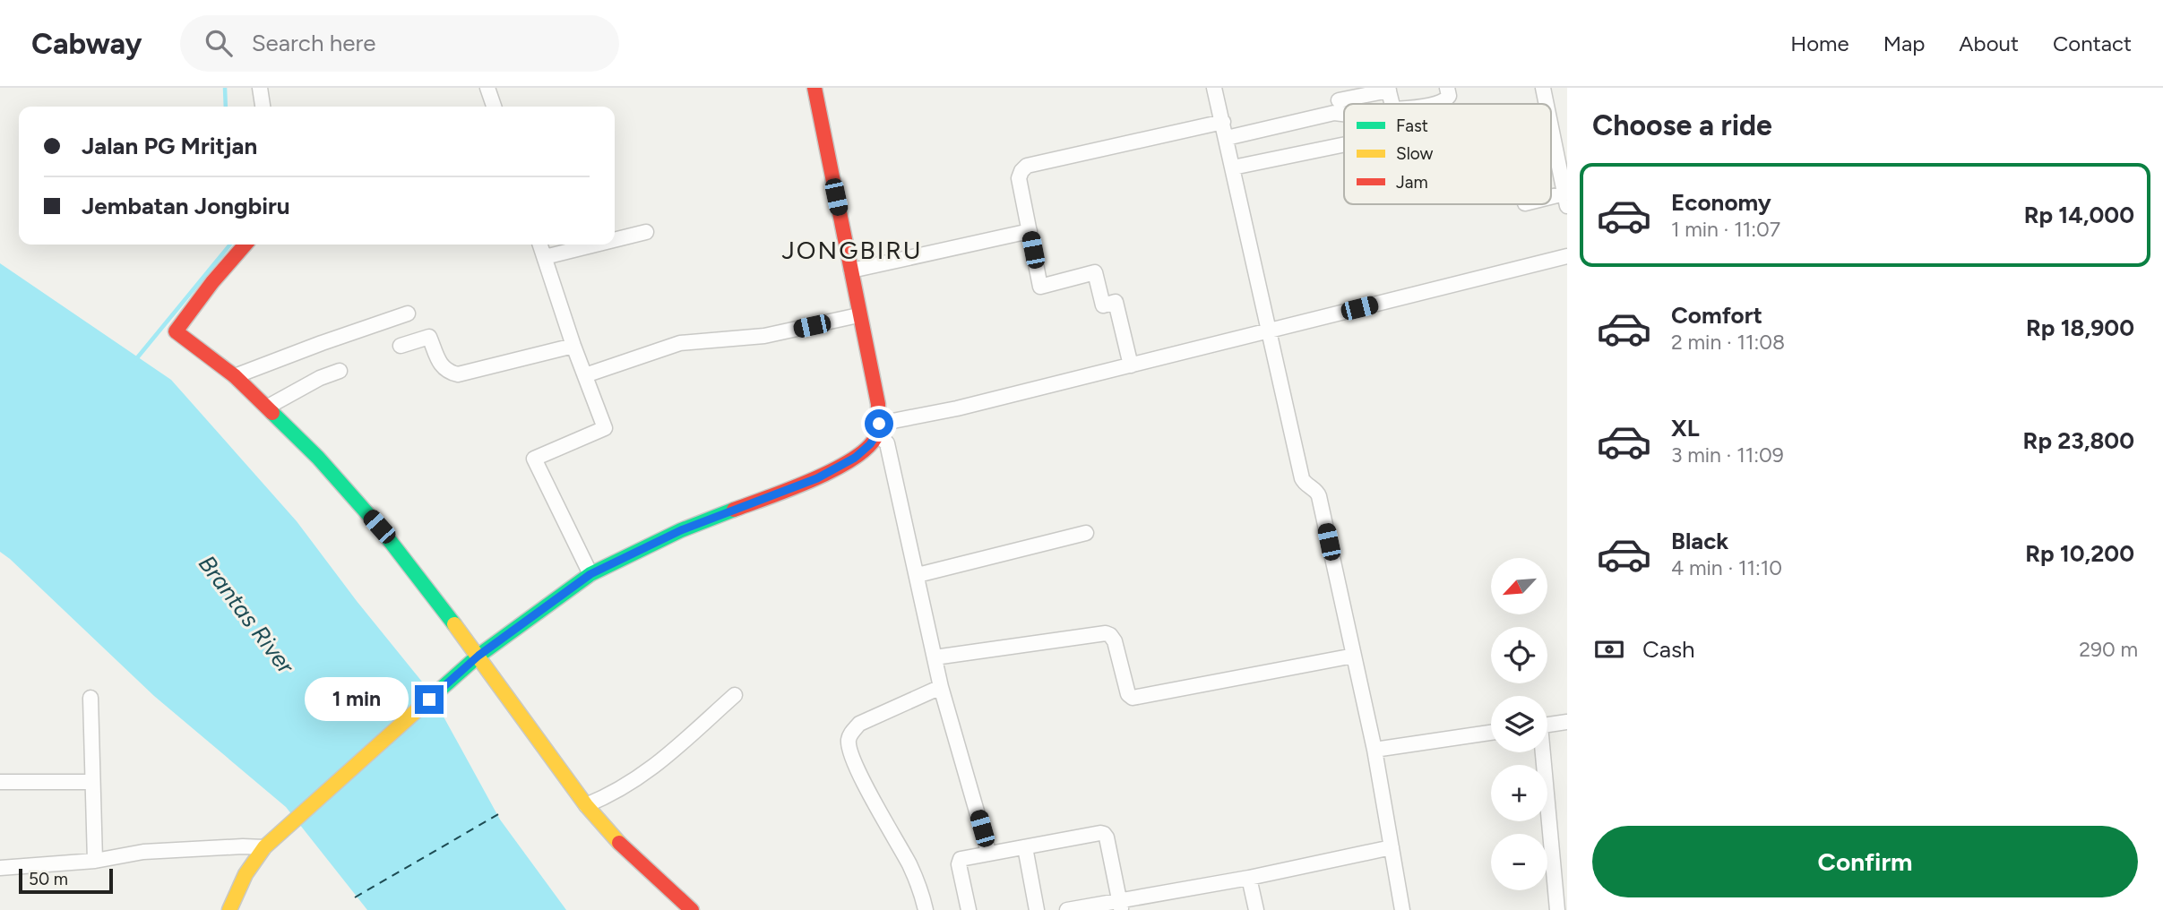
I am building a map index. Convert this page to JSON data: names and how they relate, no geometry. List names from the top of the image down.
{
  "districts": ["JONGBIRU"],
  "water": ["Brantas River"],
  "legend": ["Fast", "Slow", "Jam"],
  "scale_bar": "50 m",
  "north": "bottom left",
  "page": {
    "header": "Cabway",
    "search": "Search here",
    "nav": [
      "Home",
      "Map",
      "About",
      "Contact"
    ],
    "heading": "Choose a ride",
    "banner": ["Jalan PG Mritjan", "Jembatan Jongbiru"],
    "list": [
      {
        "name": "Economy",
        "note": "1 min · 11:07",
        "value": "Rp 14,000"
      },
      {
        "name": "Comfort",
        "note": "2 min · 11:08",
        "value": "Rp 18,900"
      },
      {
        "name": "XL",
        "note": "3 min · 11:09",
        "value": "Rp 23,800"
      },
      {
        "name": "Black",
        "note": "4 min · 11:10",
        "value": "Rp 10,200"
      }
    ],
    "map_buttons": ["+", "−"],
    "pay": ["Cash", "290 m"],
    "bubble": "1 min",
    "buttons": "Confirm",
    "scale": "50 m"
  }
}
